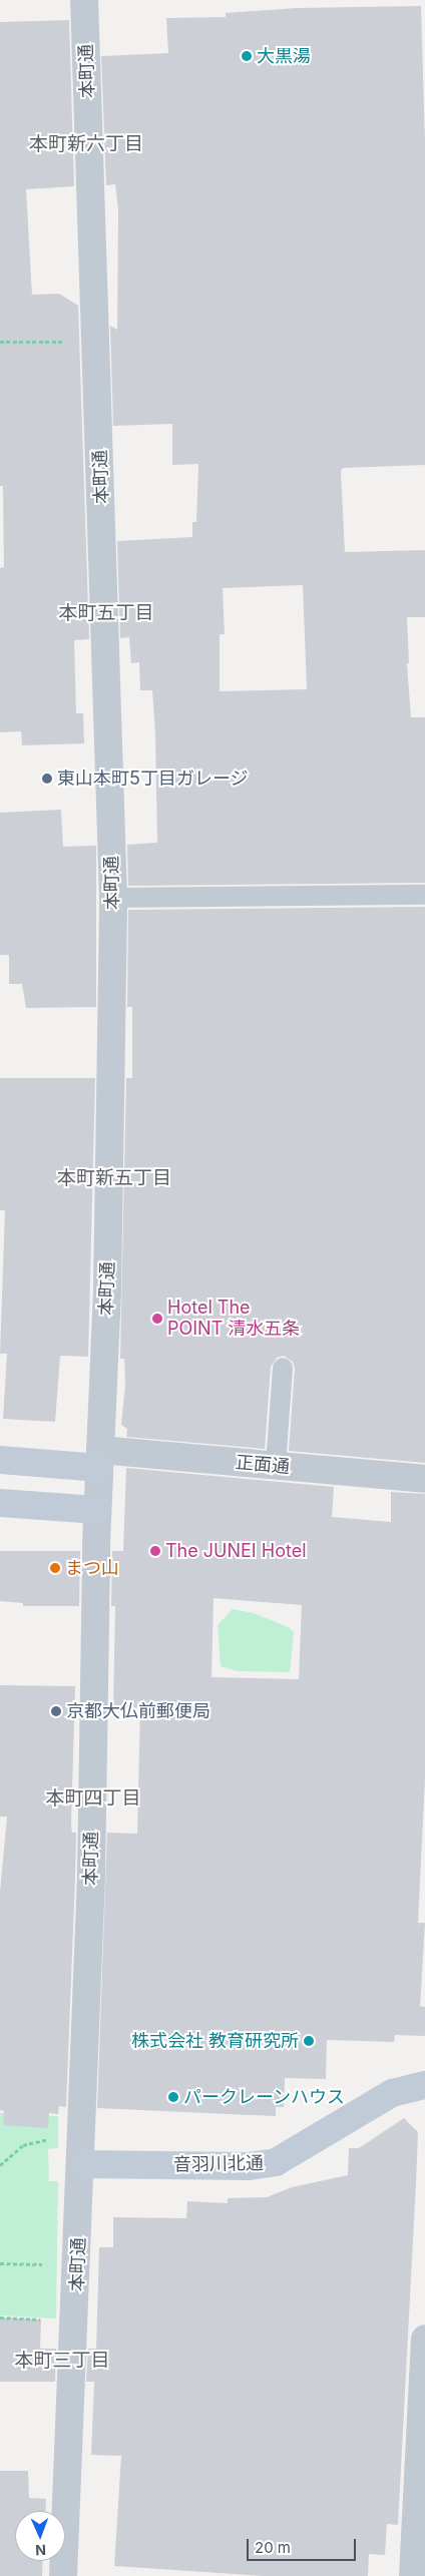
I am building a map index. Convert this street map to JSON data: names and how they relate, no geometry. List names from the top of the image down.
{
  "streets": {
    "street": ["本町通", "正面通", "音羽川北通"]
  },
  "crossings": [
    ["本町通", "正面通"],
    ["本町通", "音羽川北通"]
  ],
  "districts": [
    "本町新六丁目",
    "本町五丁目",
    "本町新五丁目",
    "本町四丁目",
    "本町三丁目"
  ],
  "places": [
    "大黒湯",
    "東山本町5丁目ガレージ",
    "Hotel The POINT 清水五条",
    "The JUNEI Hotel",
    "まつ山",
    "京都大仏前郵便局",
    "株式会社 教育研究所",
    "パークレーンハウス"
  ],
  "scale_bar": "20 m",
  "north": "bottom"
}
